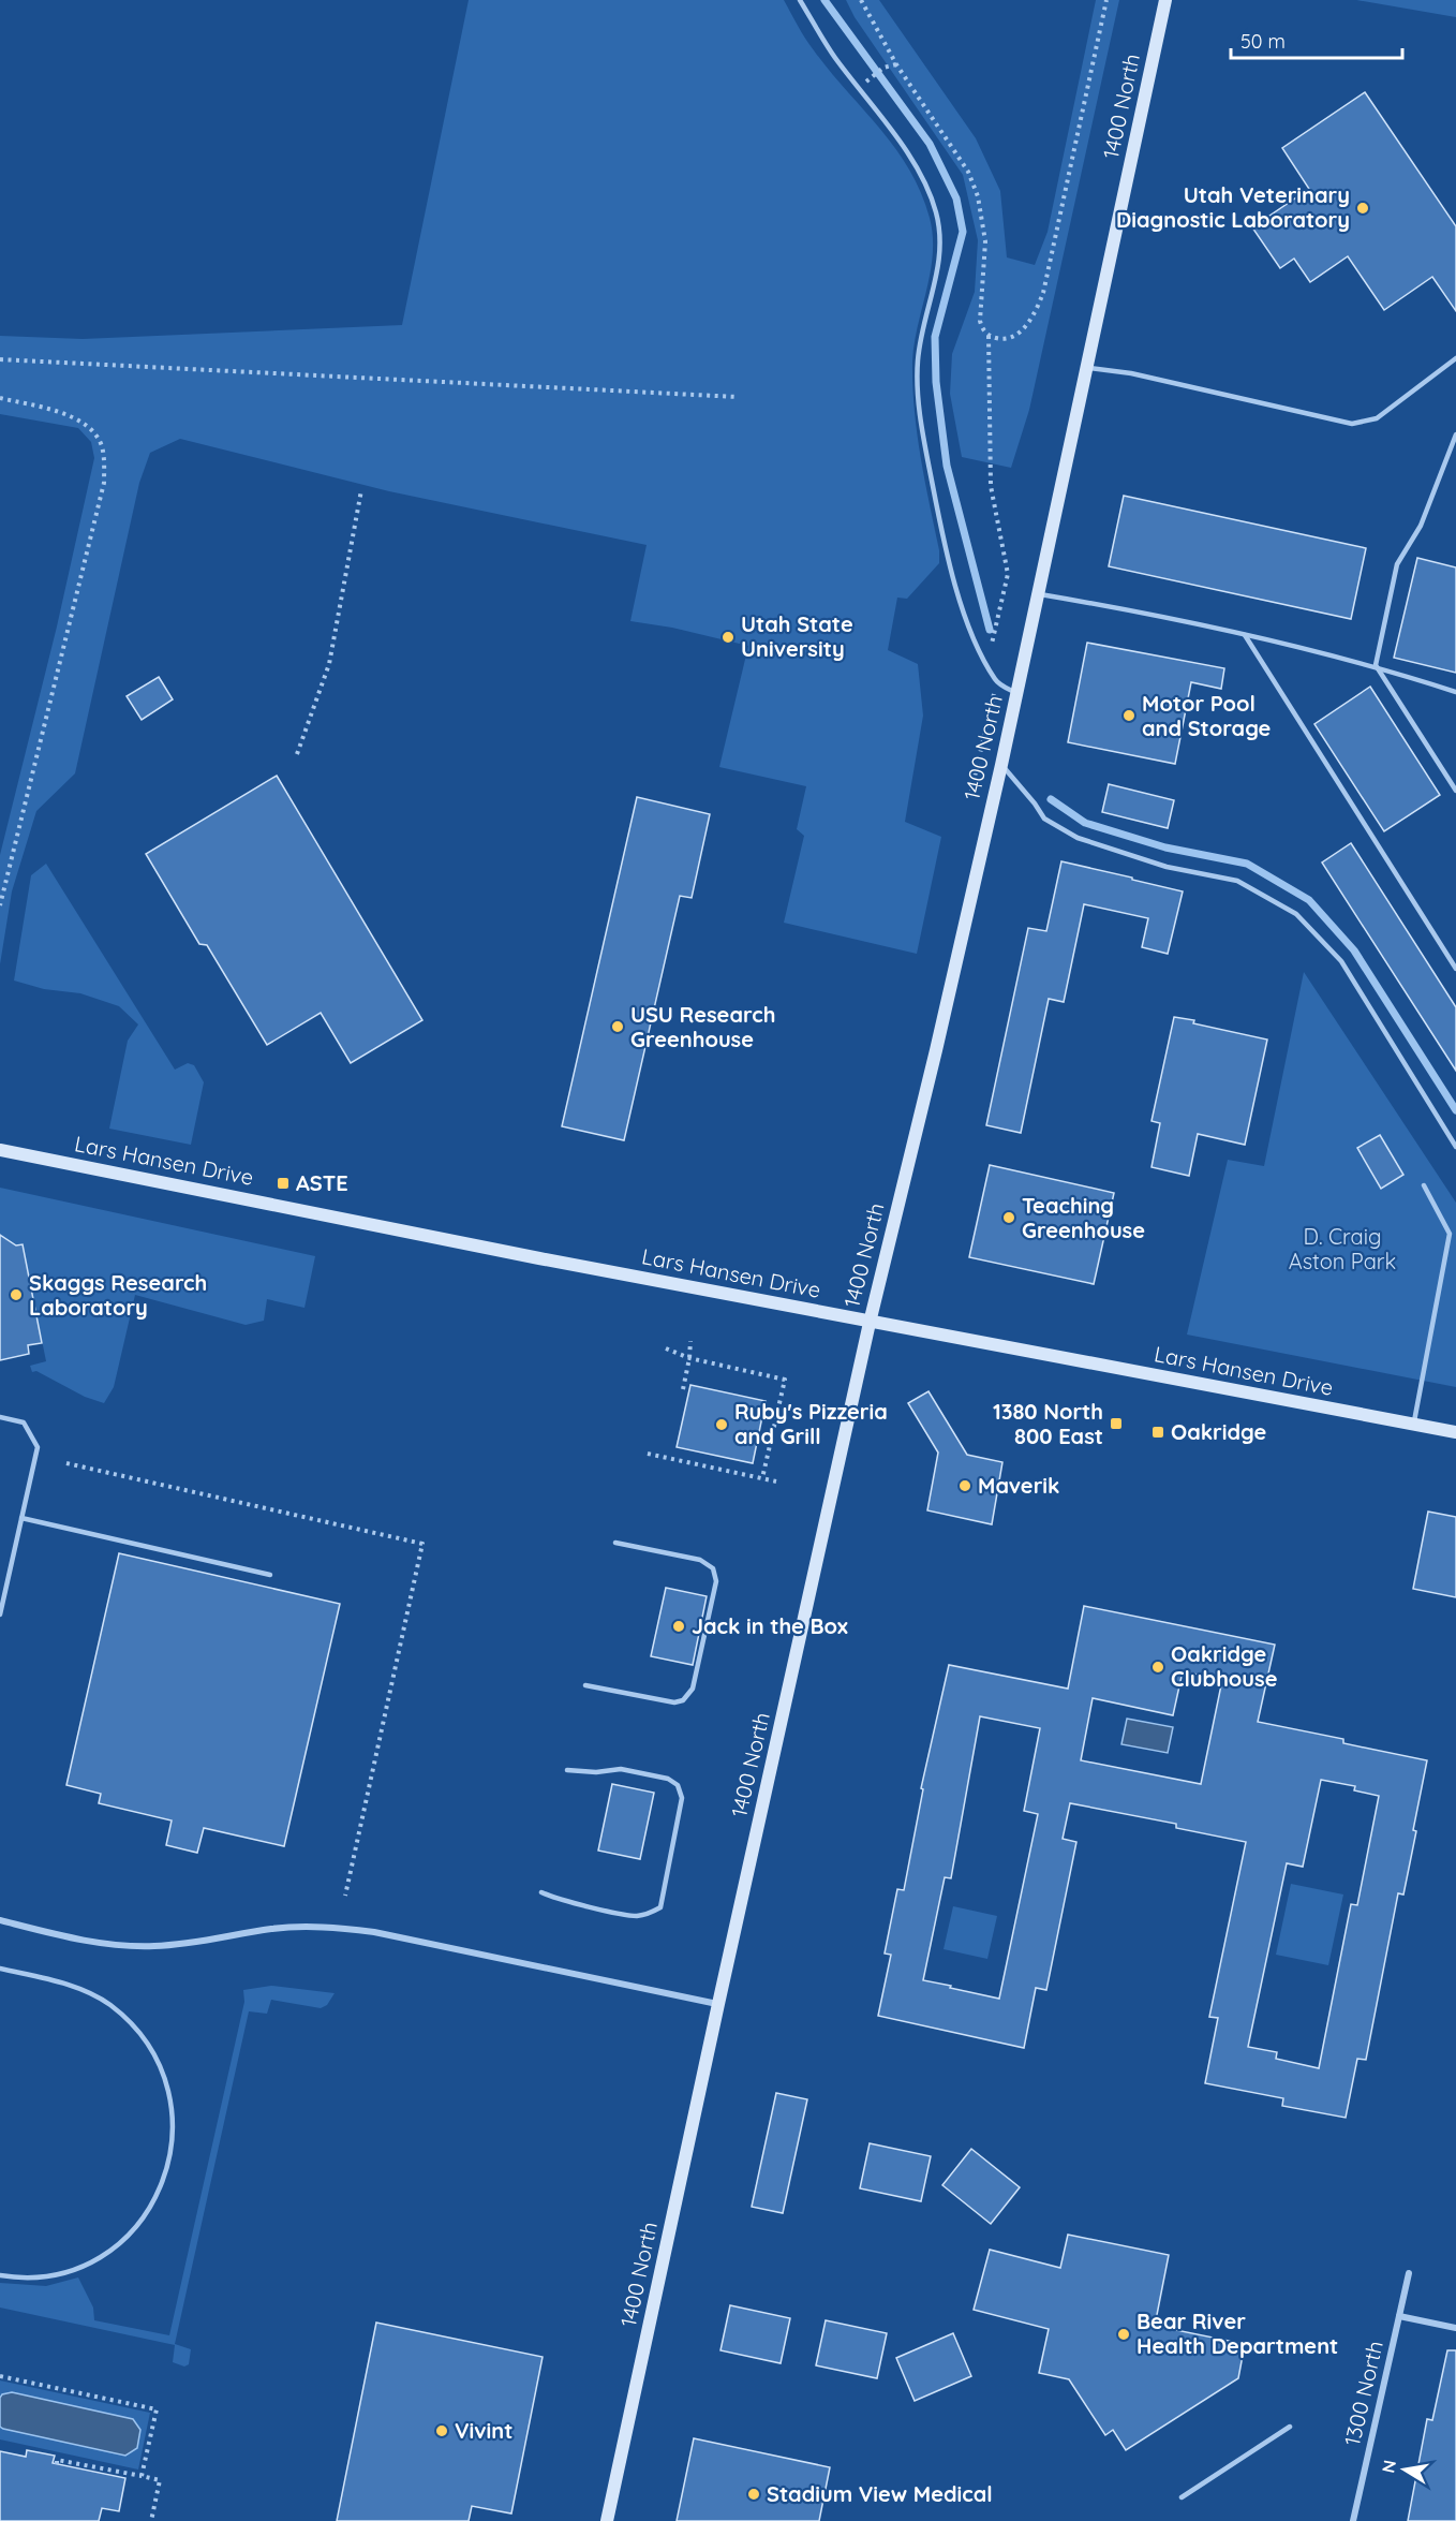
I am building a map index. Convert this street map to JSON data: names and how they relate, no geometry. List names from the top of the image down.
{
  "streets": {
    "main road": ["1400 North", "Lars Hansen Drive"],
    "street": ["1300 North"]
  },
  "crossings": [
    ["1400 North", "Lars Hansen Drive"]
  ],
  "parks": ["D. Craig Aston Park"],
  "places": {
    "other": [
      "Utah Veterinary Diagnostic Laboratory",
      "Utah State University",
      "Motor Pool and Storage",
      "USU Research Greenhouse",
      "Teaching Greenhouse",
      "Skaggs Research Laboratory",
      "Ruby's Pizzeria and Grill",
      "Maverik",
      "Jack in the Box",
      "Oakridge Clubhouse",
      "Bear River Health Department",
      "Vivint",
      "Stadium View Medical"
    ],
    "transit": ["ASTE", "1380 North 800 East", "Oakridge"]
  },
  "scale_bar": "50 m",
  "north": "left"
}
